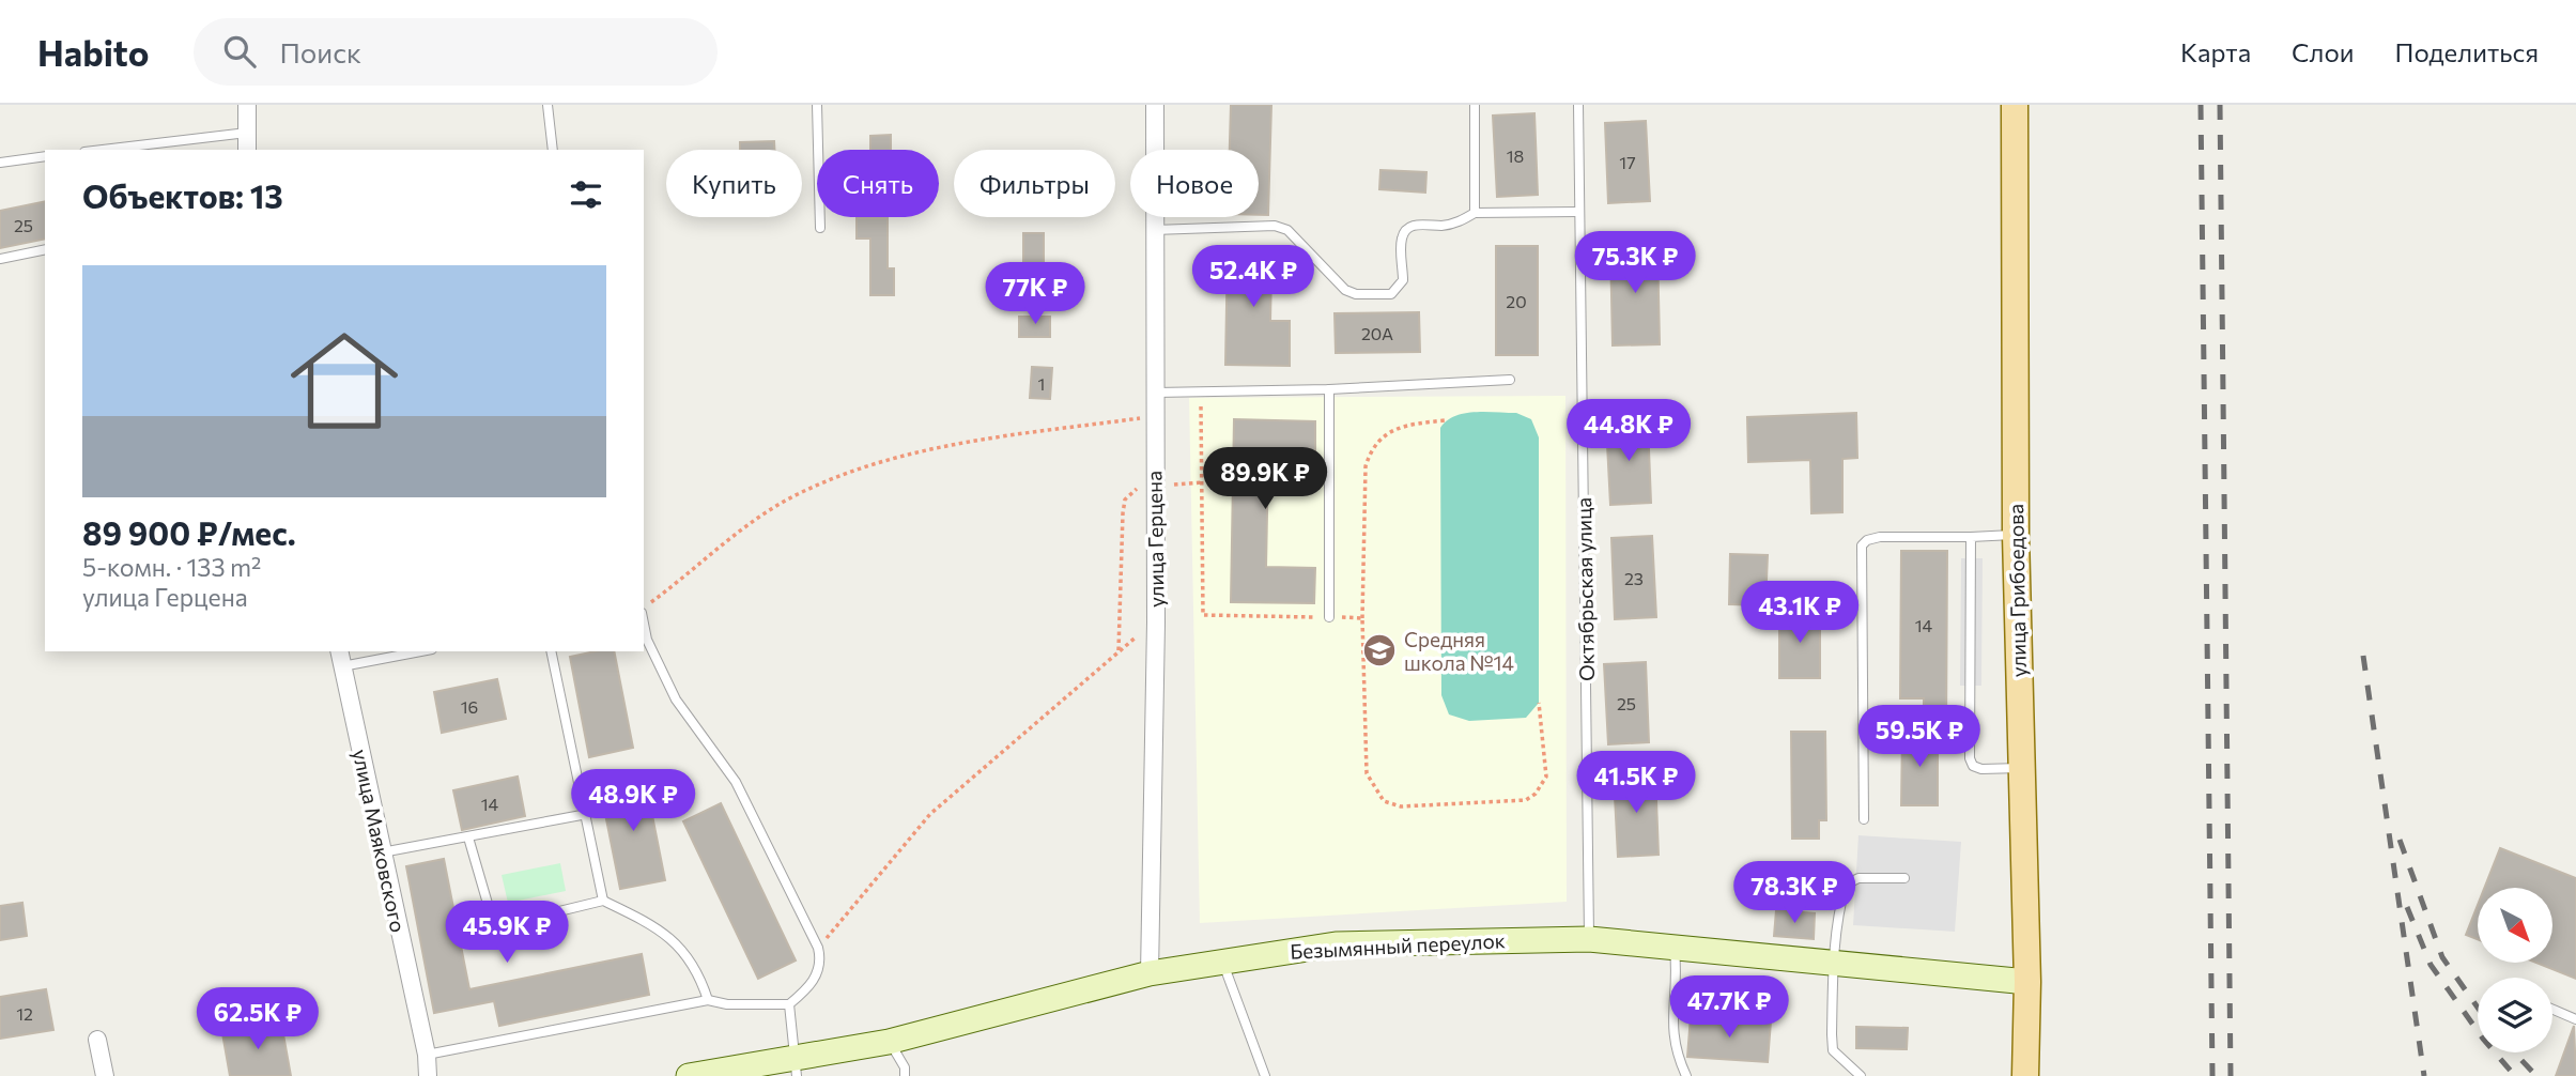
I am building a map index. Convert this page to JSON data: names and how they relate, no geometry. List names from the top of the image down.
{
  "streets": {
    "main road": ["улица Грибоедова"],
    "street": ["улица Герцена", "улица Маяковского", "Безымянный переулок"],
    "lane": ["Октябрьская улица"]
  },
  "crossings": [
    ["улица Герцена", "Безымянный переулок"],
    ["Октябрьская улица", "Безымянный переулок"],
    ["улица Грибоедова", "Безымянный переулок"]
  ],
  "places": {
    "school or university": ["Средняя школа №14"]
  },
  "house_numbers": [
    "18",
    "17",
    "25",
    "20",
    "20А",
    "1",
    "23",
    "14",
    "25",
    "16",
    "14",
    "12"
  ],
  "north": "bottom right",
  "page": {
    "header": "Habito",
    "search": "Поиск",
    "nav": ["Карта", "Слои", "Поделиться"],
    "chip": [
      "Купить",
      "Снять",
      "Фильтры",
      "Новое"
    ],
    "heading": "Объектов: 13",
    "price": [
      "75.3K ₽",
      "52.4K ₽",
      "77K ₽",
      "44.8K ₽",
      "89.9K ₽",
      "43.1K ₽",
      "59.5K ₽",
      "41.5K ₽",
      "48.9K ₽",
      "78.3K ₽",
      "45.9K ₽",
      "47.7K ₽",
      "62.5K ₽"
    ],
    "list": [
      {
        "name": "89 900 ₽/мес.",
        "note": "5-комн. · 133 m² · улица Герцена"
      }
    ]
  }
}
